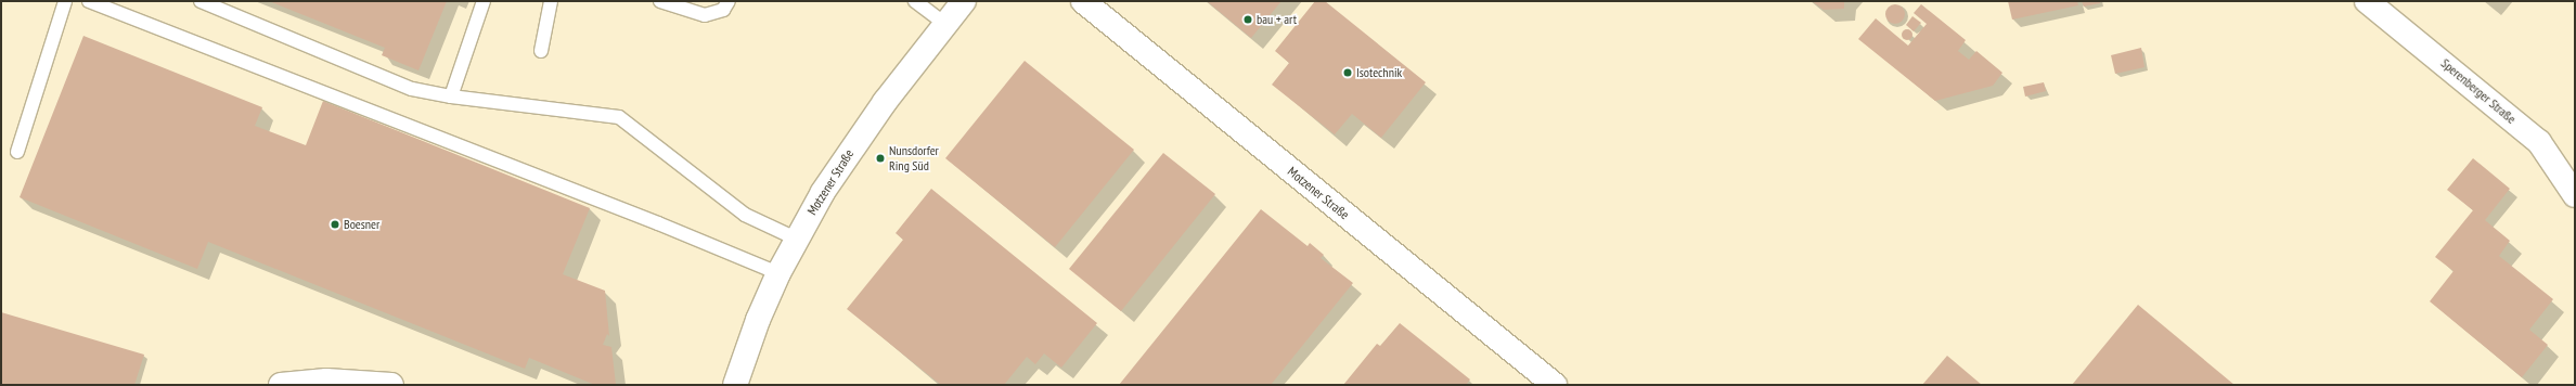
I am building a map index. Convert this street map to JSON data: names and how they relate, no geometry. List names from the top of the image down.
{
  "streets": {
    "street": ["Sperenberger Straße", "Motzener Straße"]
  },
  "places": [
    "bau + art",
    "Isotechnik",
    "Nunsdorfer Ring Süd",
    "Boesner"
  ]
}
